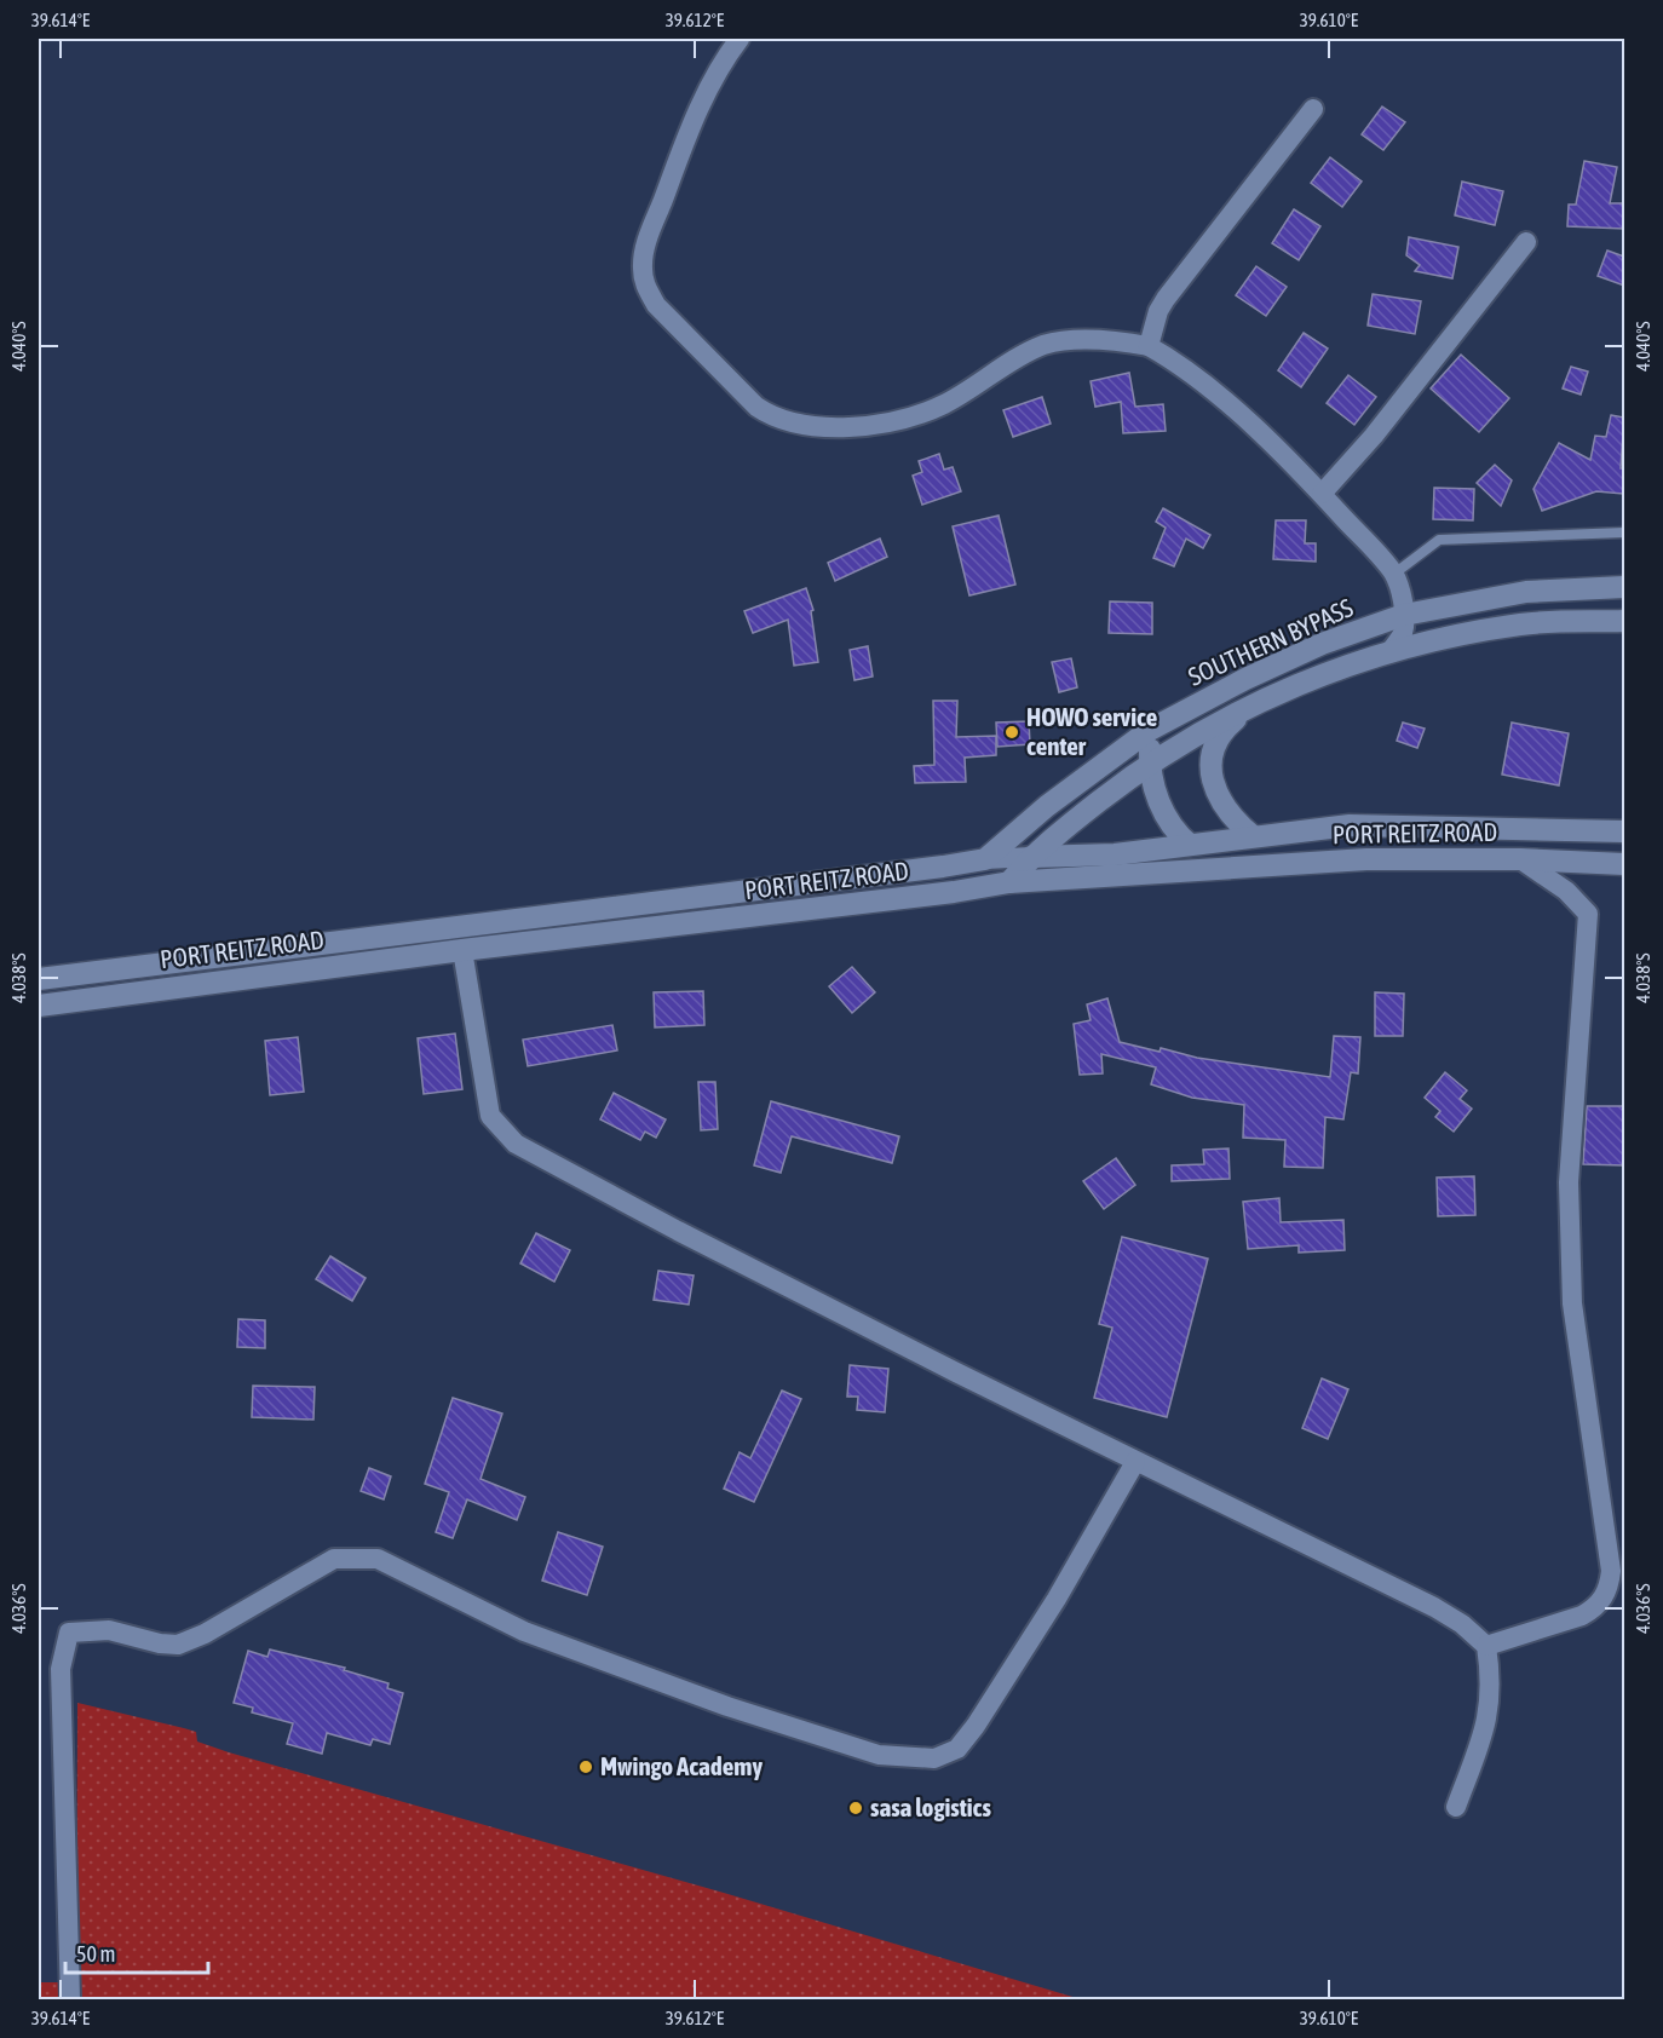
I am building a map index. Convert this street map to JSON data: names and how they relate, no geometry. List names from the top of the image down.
{
  "streets": {
    "main road": ["SOUTHERN BYPASS", "PORT REITZ ROAD"]
  },
  "crossings": [
    ["SOUTHERN BYPASS", "PORT REITZ ROAD"]
  ],
  "places": ["HOWO service center", "Mwingo Academy", "sasa logistics"],
  "scale_bar": "50 m",
  "coordinates": [
    "39.614°E",
    "39.612°E",
    "39.610°E",
    "4.040°S",
    "4.038°S",
    "4.036°S"
  ]
}
